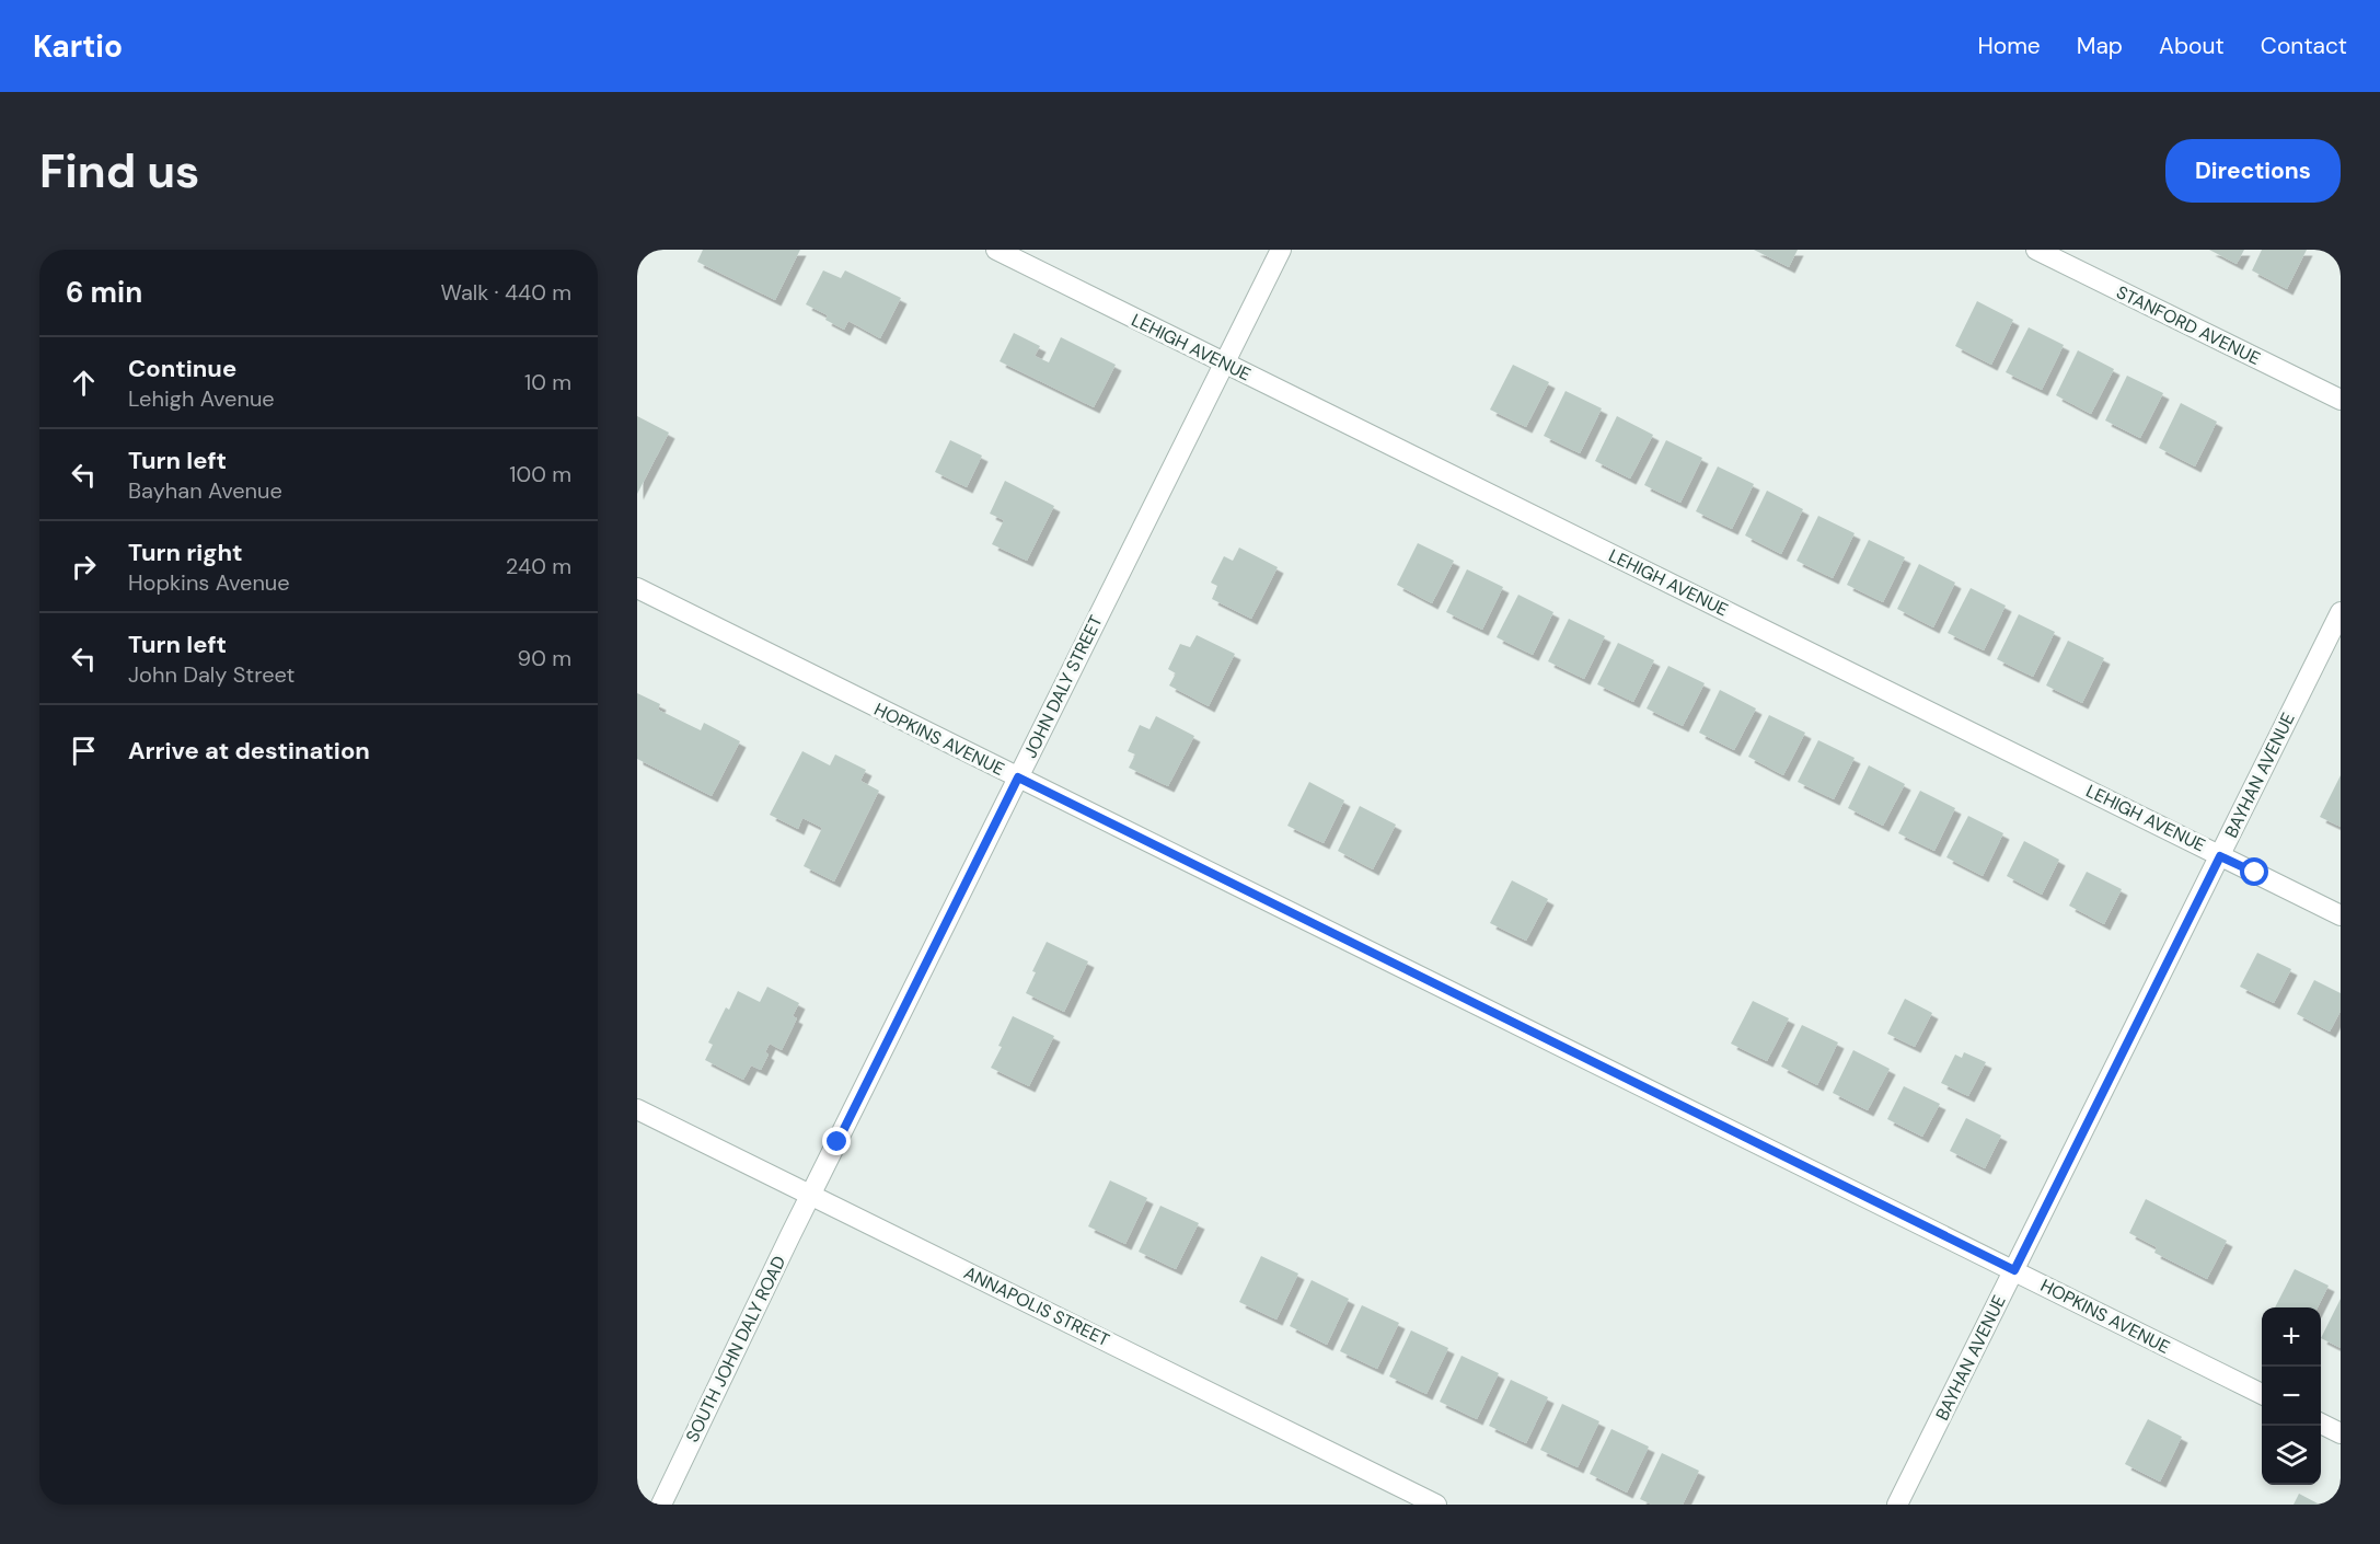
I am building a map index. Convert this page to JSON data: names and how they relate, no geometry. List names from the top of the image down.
{
  "streets": {
    "street": [
      "STANFORD AVENUE",
      "LEHIGH AVENUE",
      "JOHN DALY STREET",
      "HOPKINS AVENUE",
      "BAYHAN AVENUE",
      "ANNAPOLIS STREET",
      "SOUTH JOHN DALY ROAD"
    ]
  },
  "crossings": [
    ["LEHIGH AVENUE", "JOHN DALY STREET"],
    ["LEHIGH AVENUE", "BAYHAN AVENUE"],
    ["JOHN DALY STREET", "HOPKINS AVENUE"],
    ["JOHN DALY STREET", "ANNAPOLIS STREET"],
    ["JOHN DALY STREET", "SOUTH JOHN DALY ROAD"],
    ["HOPKINS AVENUE", "BAYHAN AVENUE"],
    ["ANNAPOLIS STREET", "SOUTH JOHN DALY ROAD"]
  ],
  "page": {
    "header": "Kartio",
    "nav": [
      "Home",
      "Map",
      "About",
      "Contact"
    ],
    "buttons": "Directions",
    "title": "Find us",
    "heading": ["6 min", "Walk · 440 m"],
    "list": [
      ["Continue", "Lehigh Avenue", "10 m"],
      ["Turn left", "Bayhan Avenue", "100 m"],
      ["Turn right", "Hopkins Avenue", "240 m"],
      ["Turn left", "John Daly Street", "90 m"],
      "Arrive at destination"
    ],
    "map_buttons": ["+", "−"]
  }
}
